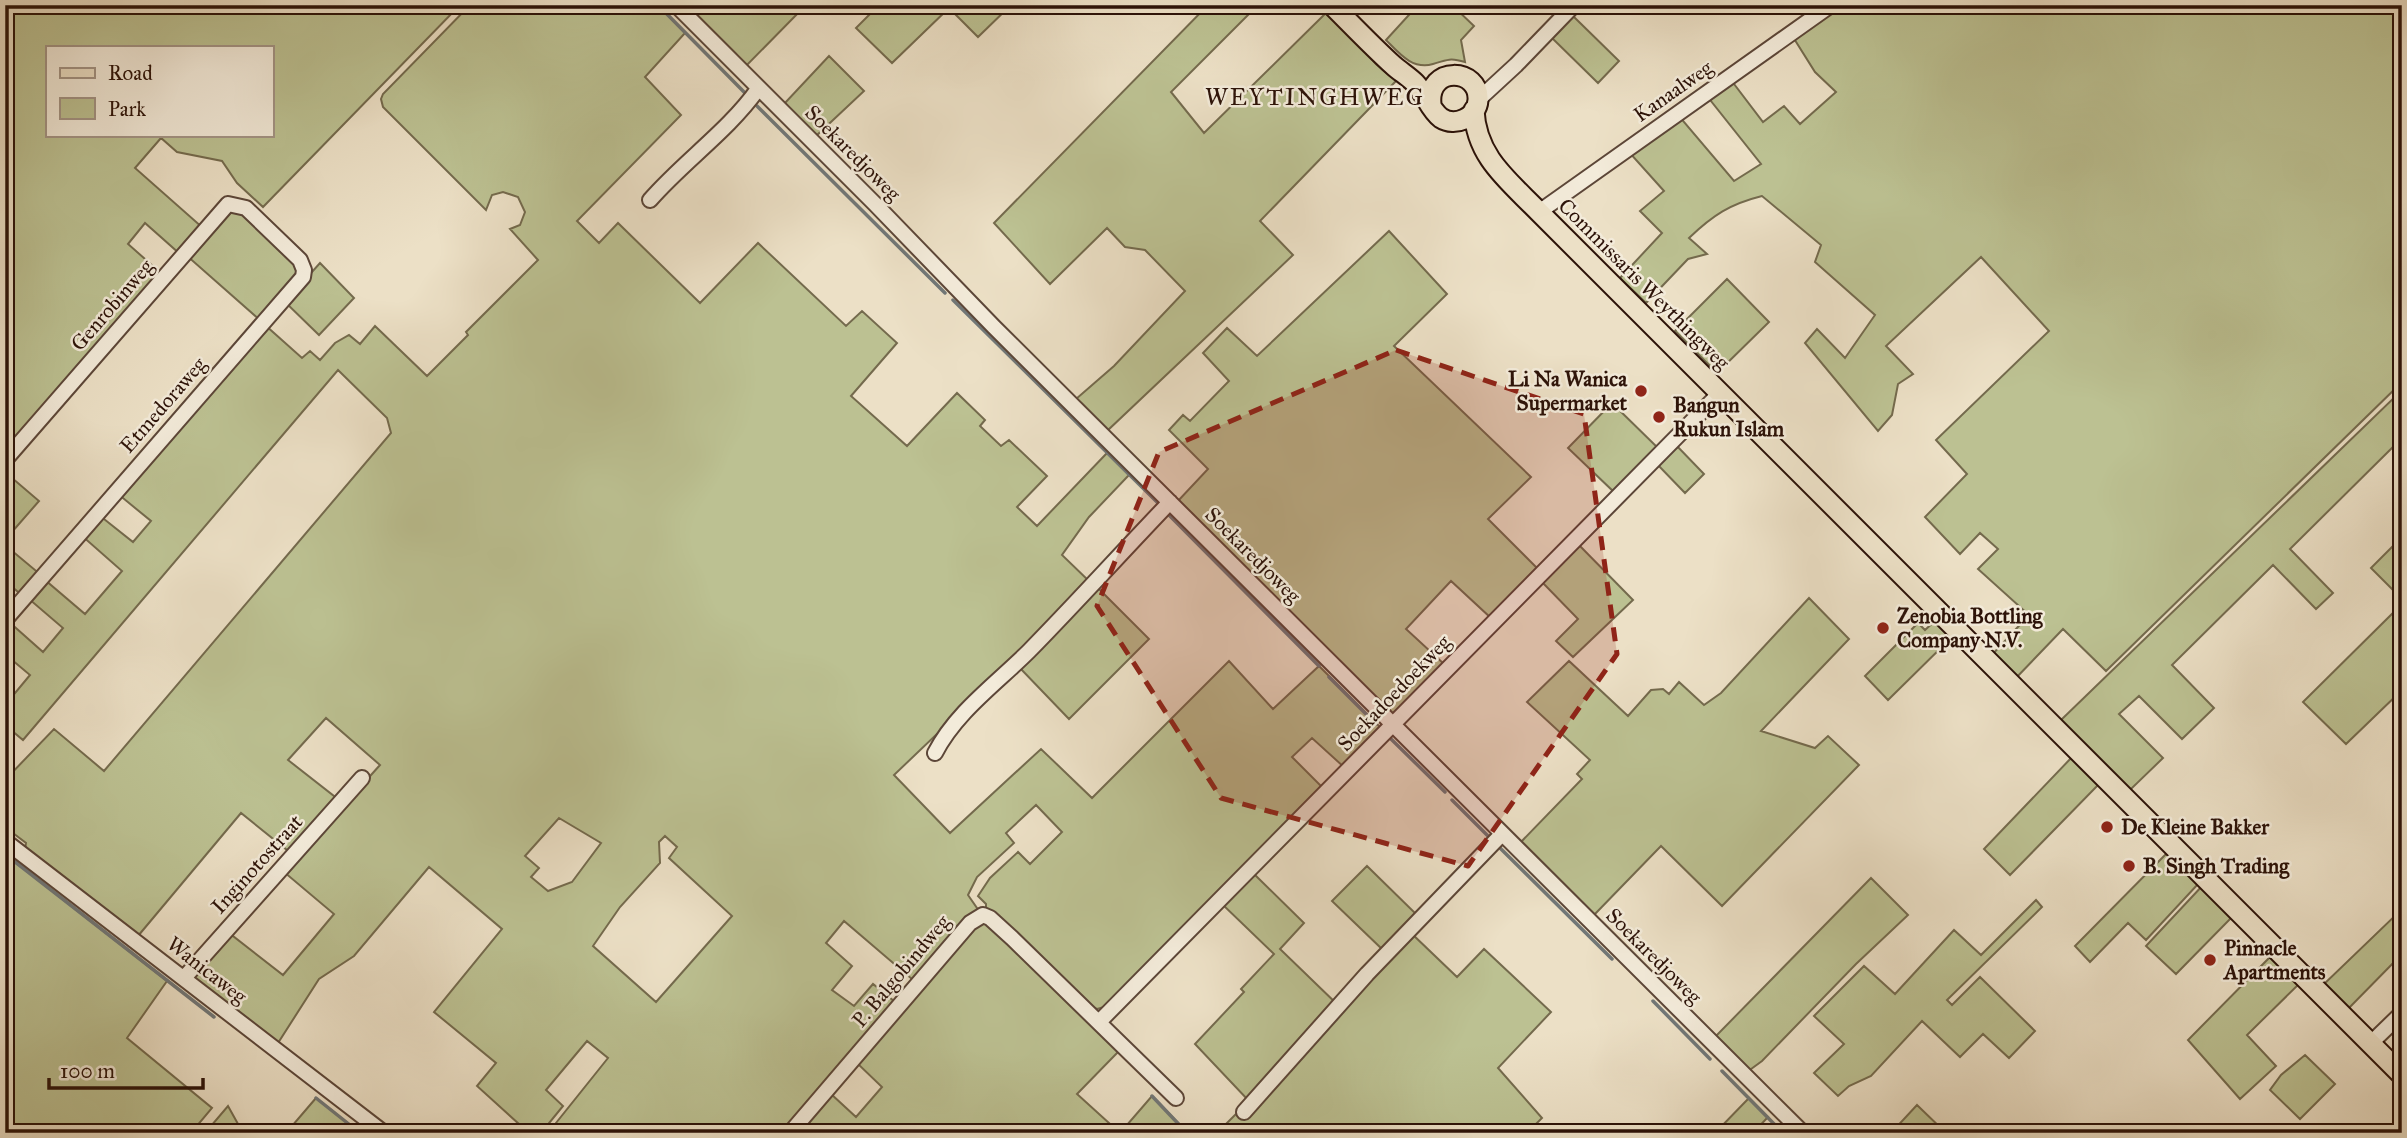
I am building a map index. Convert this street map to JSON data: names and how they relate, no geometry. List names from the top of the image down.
{
  "streets": {
    "main road": ["Commissaris Weythingweg"],
    "street": [
      "Kanaalweg",
      "Soekaredjoweg",
      "Genrobinweg",
      "Etmedoraweg",
      "Soekadoedoekweg",
      "Inginotostraat",
      "Wanicaweg",
      "P. Balgobindweg"
    ]
  },
  "crossings": [
    ["Kanaalweg", "Commissaris Weythingweg"],
    ["Soekaredjoweg", "Soekadoedoekweg"],
    ["Commissaris Weythingweg", "Soekadoedoekweg"],
    ["Genrobinweg", "Etmedoraweg"],
    ["Soekadoedoekweg", "P. Balgobindweg"],
    ["Inginotostraat", "Wanicaweg"]
  ],
  "districts": ["WEYTINGHWEG"],
  "places": [
    "Li Na Wanica Supermarket",
    "Bangun Rukun Islam",
    "Zenobia Bottling Company N.V.",
    "De Kleine Bakker",
    "B. Singh Trading",
    "Pinnacle Apartments"
  ],
  "legend": ["Road", "Park"],
  "scale_bar": "100 m"
}
